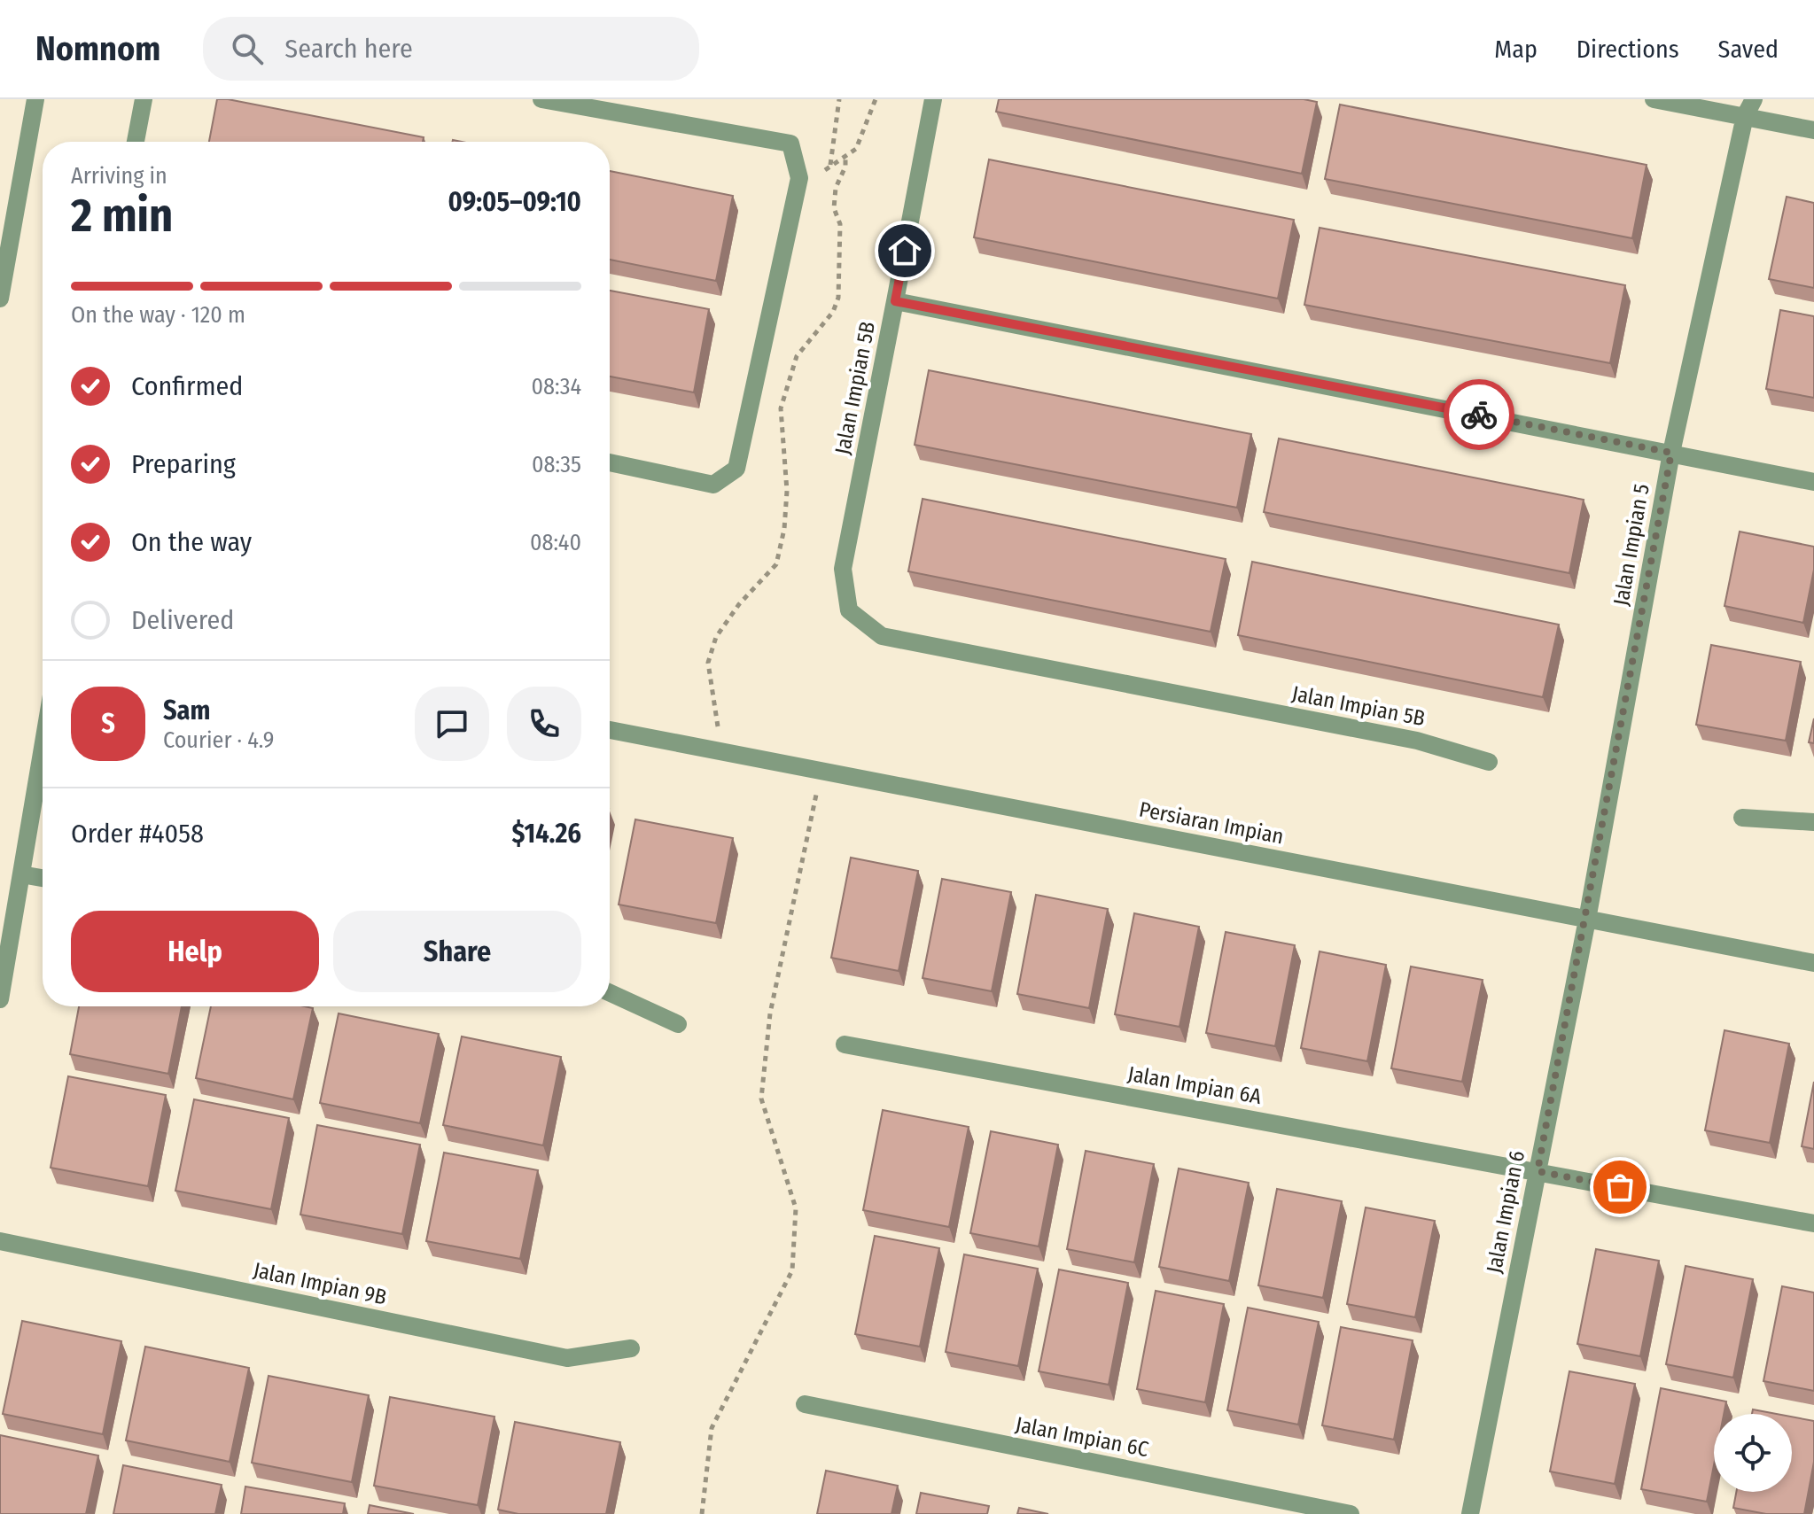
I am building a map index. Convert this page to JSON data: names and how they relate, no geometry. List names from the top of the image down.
{
  "streets": {
    "street": [
      "Jalan Impian 5B",
      "Jalan Impian 5",
      "Persiaran Impian",
      "Jalan Impian 6A",
      "Jalan Impian 6",
      "Jalan Impian 9B",
      "Jalan Impian 6C"
    ]
  },
  "crossings": [
    ["Jalan Impian 5B", "Jalan Impian 5"],
    ["Jalan Impian 5", "Persiaran Impian"],
    ["Jalan Impian 5", "Jalan Impian 6"],
    ["Persiaran Impian", "Jalan Impian 6"],
    ["Jalan Impian 6A", "Jalan Impian 6"]
  ],
  "page": {
    "header": "Nomnom",
    "search": "Search here",
    "nav": ["Map", "Directions", "Saved"],
    "heading": ["2 min", "Arriving in", "09:05–09:10"],
    "panel": [
      "Sam",
      "Courier · 4.9",
      "Order #4058",
      "$14.26"
    ],
    "bar": "On the way · 120 m",
    "list": [
      ["Confirmed", "08:34"],
      ["Preparing", "08:35"],
      ["On the way", "08:40"],
      "Delivered"
    ],
    "round": "S",
    "buttons": ["Help", "Share"]
  }
}
